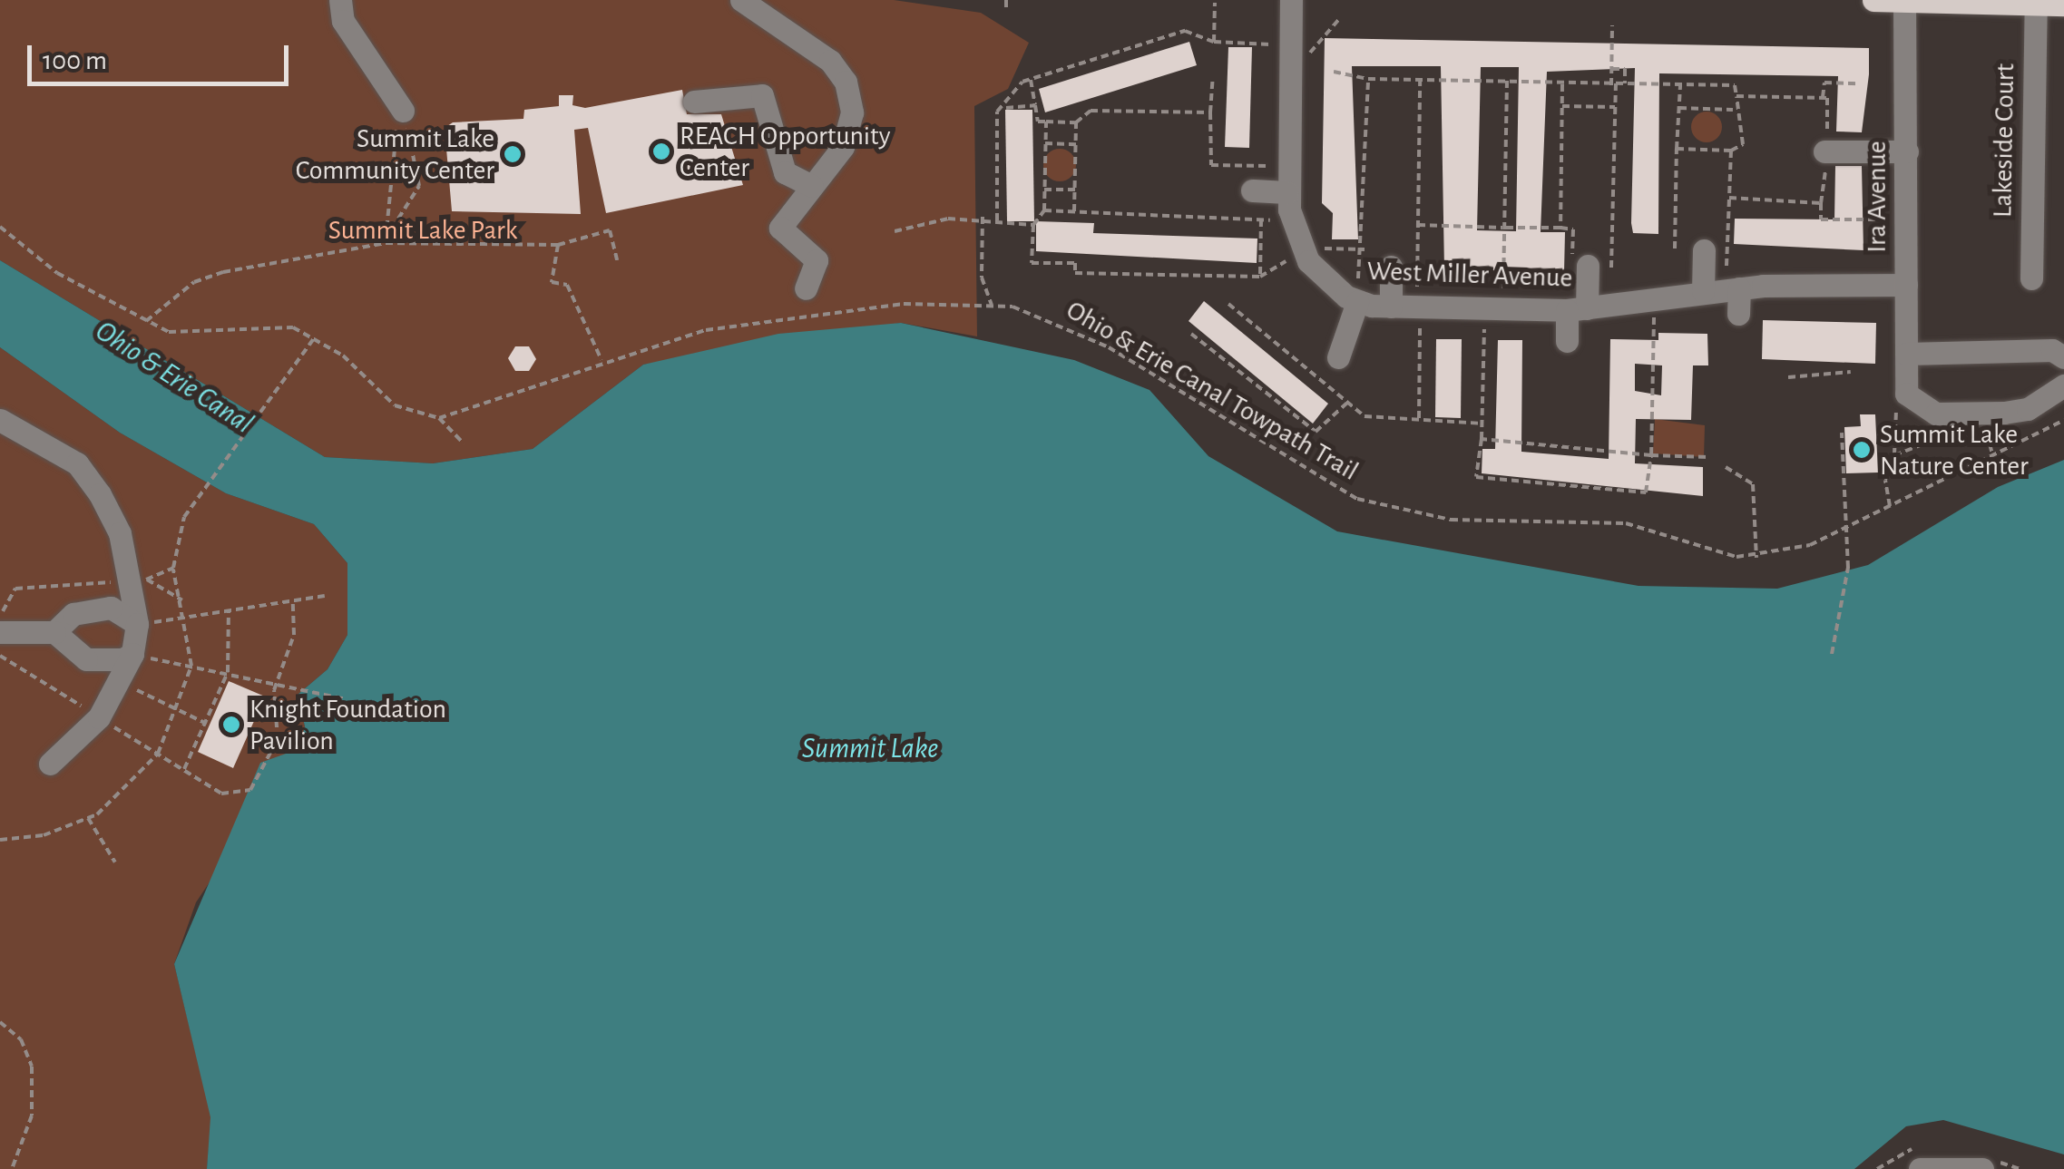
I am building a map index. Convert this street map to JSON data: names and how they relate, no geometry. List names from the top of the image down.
{
  "streets": {
    "street": ["Lakeside Court", "Ira Avenue", "West Miller Avenue"],
    "path": ["Ohio & Erie Canal Towpath Trail"]
  },
  "crossings": [
    ["Ira Avenue", "West Miller Avenue"]
  ],
  "water": ["Ohio & Erie Canal", "Summit Lake"],
  "parks": ["Summit Lake Park"],
  "places": [
    "REACH Opportunity Center",
    "Summit Lake Community Center",
    "Summit Lake Nature Center",
    "Knight Foundation Pavilion"
  ],
  "scale_bar": "100 m"
}
